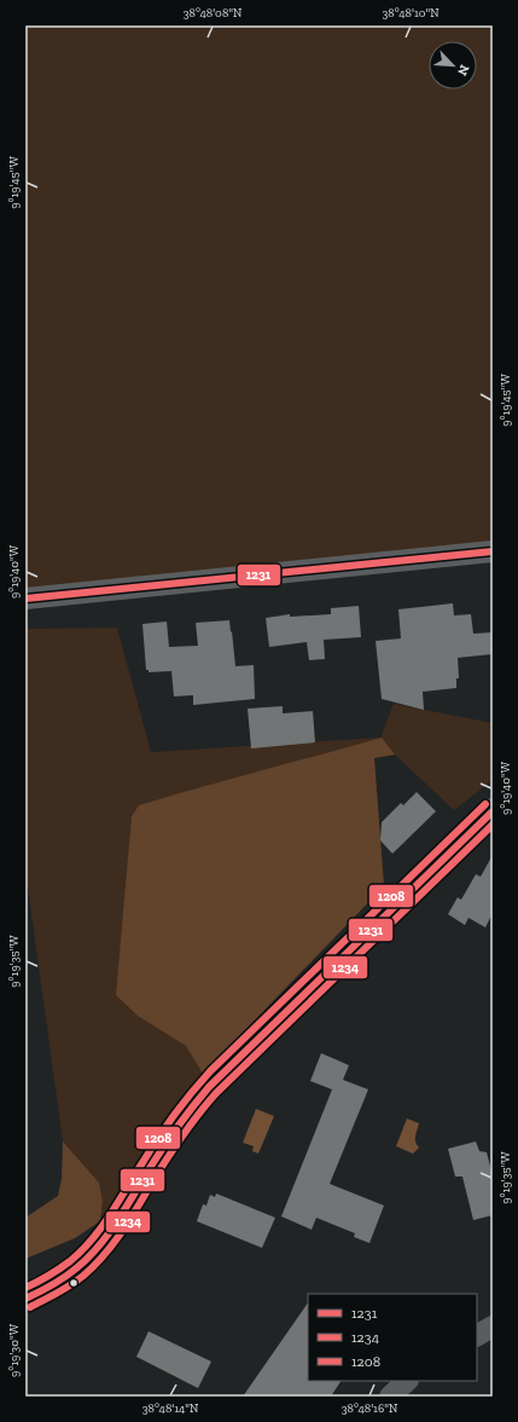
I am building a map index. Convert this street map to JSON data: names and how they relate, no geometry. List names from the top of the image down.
{
  "lines": ["transit line 1231", "transit line 1208", "transit line 1234"],
  "legend": ["1231", "1234", "1208"],
  "north": "bottom right",
  "coordinates": [
    "38°48'08\"N",
    "38°48'10\"N",
    "9°19'45\"W",
    "9°19'40\"W",
    "9°19'35\"W",
    "9°19'30\"W",
    "38°48'14\"N",
    "38°48'16\"N"
  ]
}
